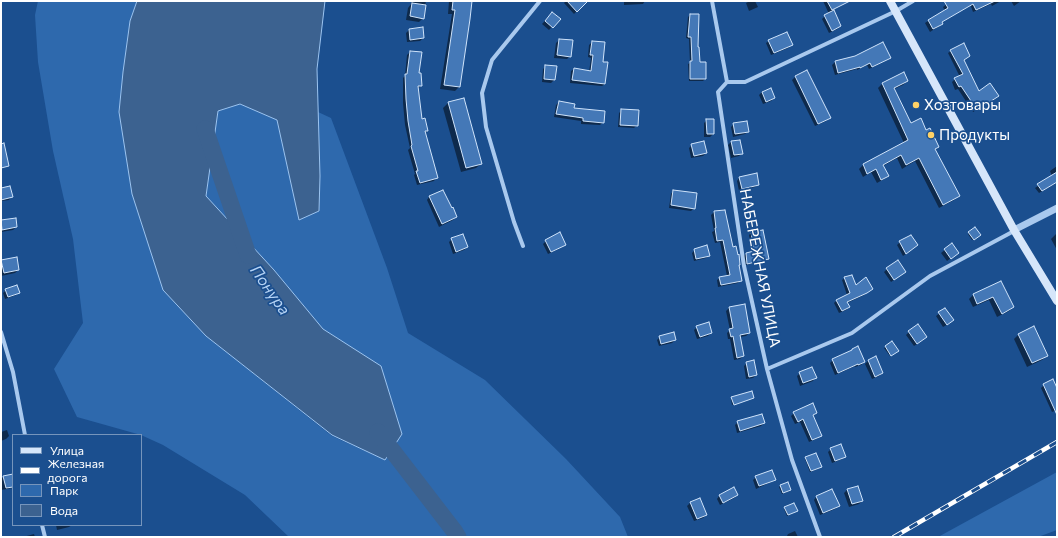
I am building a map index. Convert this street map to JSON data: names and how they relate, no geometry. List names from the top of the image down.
{
  "streets": {
    "street": ["НАБЕРЕЖНАЯ УЛИЦА"]
  },
  "water": ["Понура"],
  "places": ["Хозтовары", "Продукты"],
  "legend": [
    "Улица",
    "Железная дорога",
    "Парк",
    "Вода"
  ]
}
